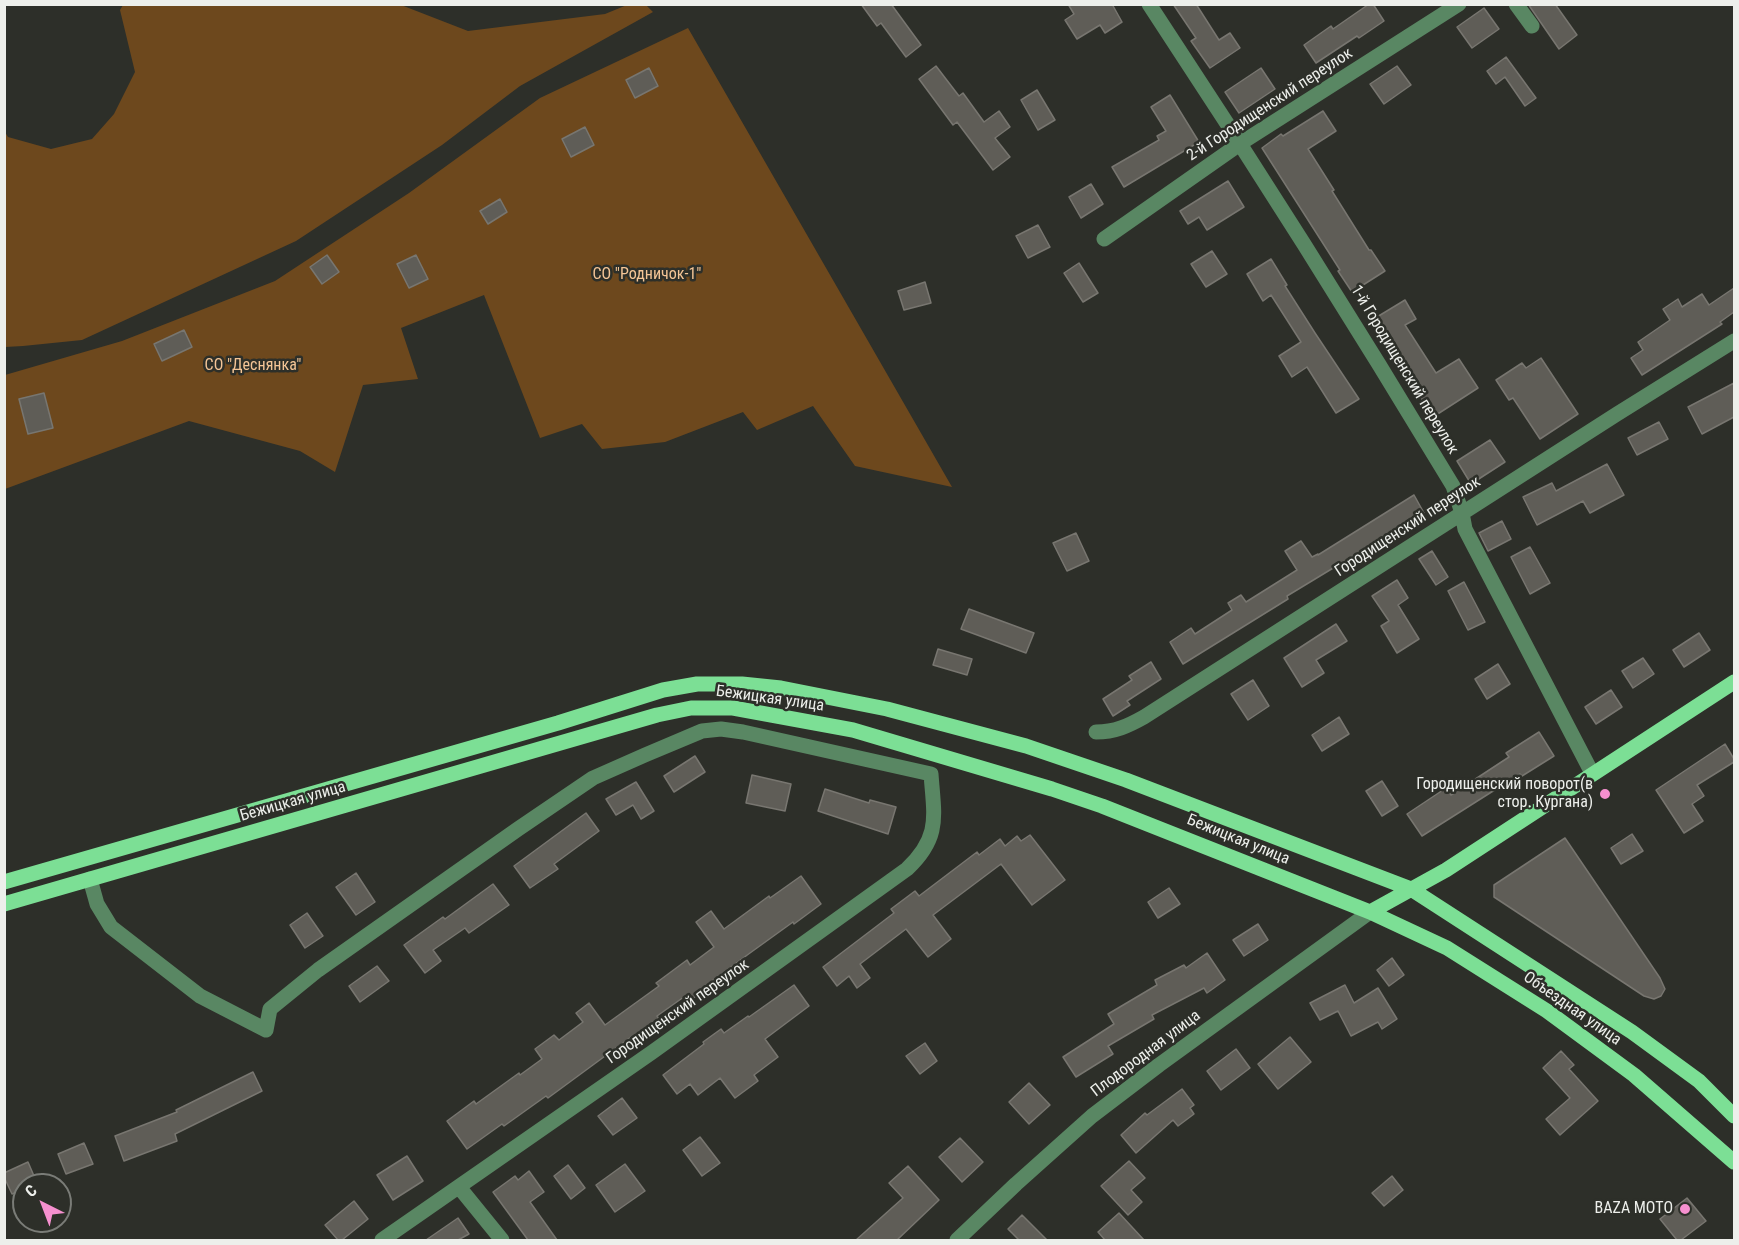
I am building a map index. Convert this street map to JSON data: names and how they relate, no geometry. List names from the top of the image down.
{
  "streets": {
    "main road": ["Бежицкая улица", "Объездная улица"],
    "street": [
      "2-й Городищенский переулок",
      "1-й Городищенский переулок",
      "Городищенский переулок",
      "Плодородная улица"
    ]
  },
  "crossings": [
    ["2-й Городищенский переулок", "1-й Городищенский переулок"],
    ["1-й Городищенский переулок", "Городищенский переулок"],
    ["Городищенский переулок", "Бежицкая улица"],
    ["Бежицкая улица", "Объездная улица"],
    ["Бежицкая улица", "Плодородная улица"],
    ["Объездная улица", "Плодородная улица"]
  ],
  "parks": ["СО \"Родничок-1\"", "СО \"Деснянка\""],
  "places": ["Городищенский поворот(в стор. Кургана)", "BAZA MOTO"],
  "north": "top left"
}
